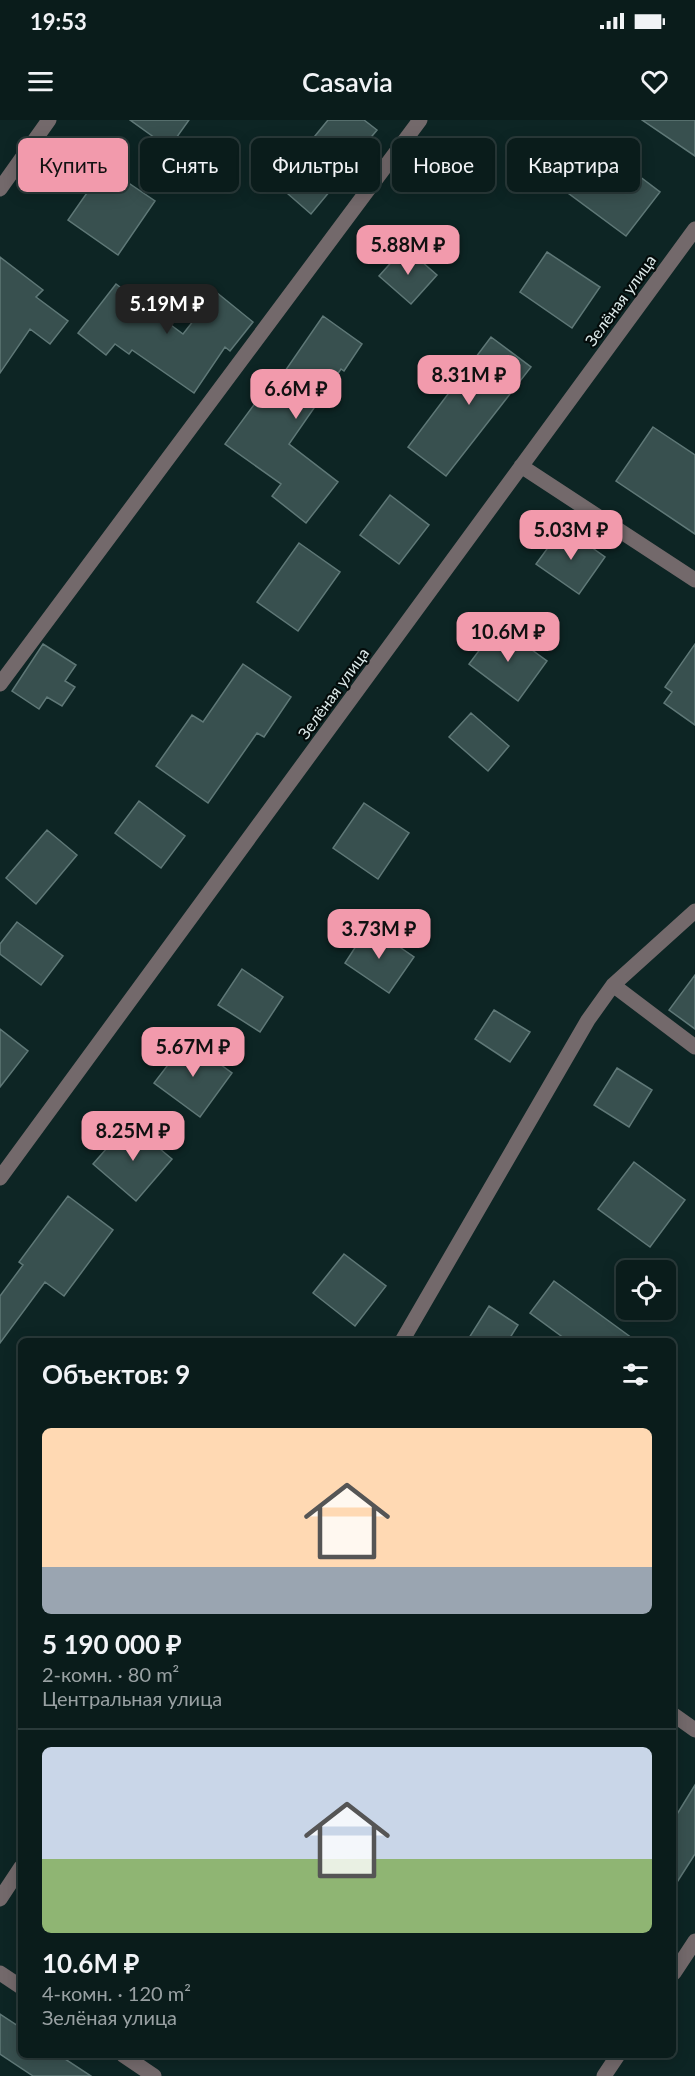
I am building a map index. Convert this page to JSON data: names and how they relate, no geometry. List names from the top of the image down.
{
  "streets": {
    "street": ["Зелёная улица"]
  },
  "page": {
    "status": "19:53",
    "header": "Casavia",
    "chip": [
      "Купить",
      "Снять",
      "Фильтры",
      "Новое",
      "Квартира"
    ],
    "price": [
      "5.88M ₽",
      "5.19M ₽",
      "8.31M ₽",
      "6.6M ₽",
      "5.03M ₽",
      "10.6M ₽",
      "3.73M ₽",
      "5.67M ₽",
      "8.25M ₽"
    ],
    "heading": "Объектов: 9",
    "list": [
      {
        "name": "5 190 000 ₽",
        "note": "2-комн. · 80 m² · Центральная улица"
      },
      {
        "name": "10.6M ₽",
        "note": "4-комн. · 120 m² · Зелёная улица"
      }
    ]
  }
}
